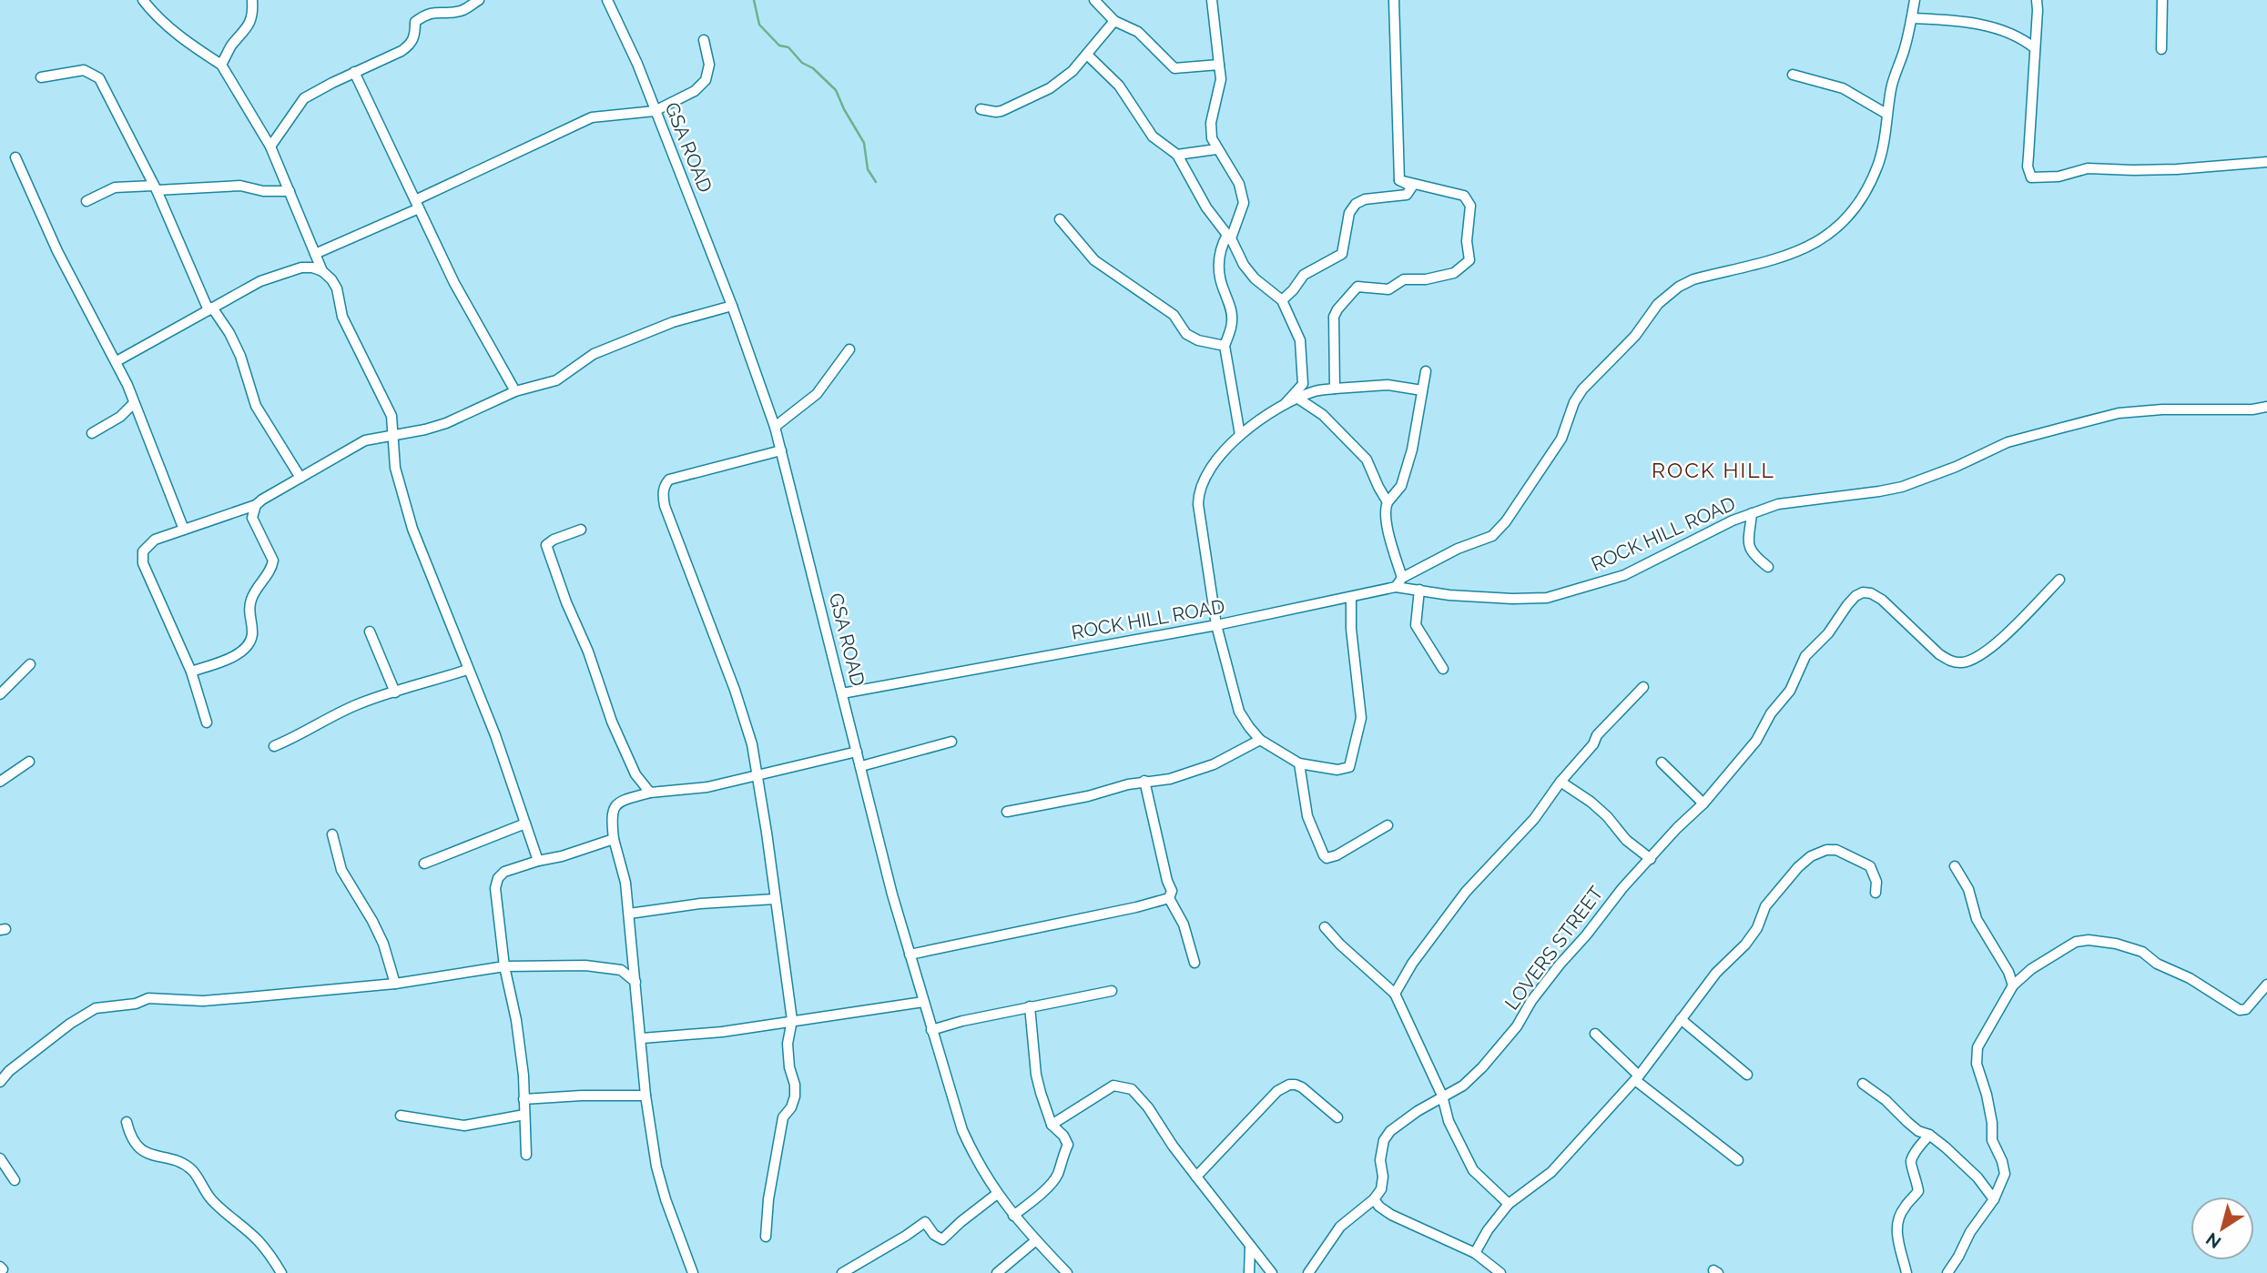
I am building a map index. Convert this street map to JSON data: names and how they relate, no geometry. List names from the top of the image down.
{
  "streets": {
    "street": ["GSA ROAD", "ROCK HILL ROAD", "LOVERS STREET"]
  },
  "crossings": [
    ["GSA ROAD", "ROCK HILL ROAD"]
  ],
  "districts": ["ROCK HILL"],
  "north": "bottom left"
}
